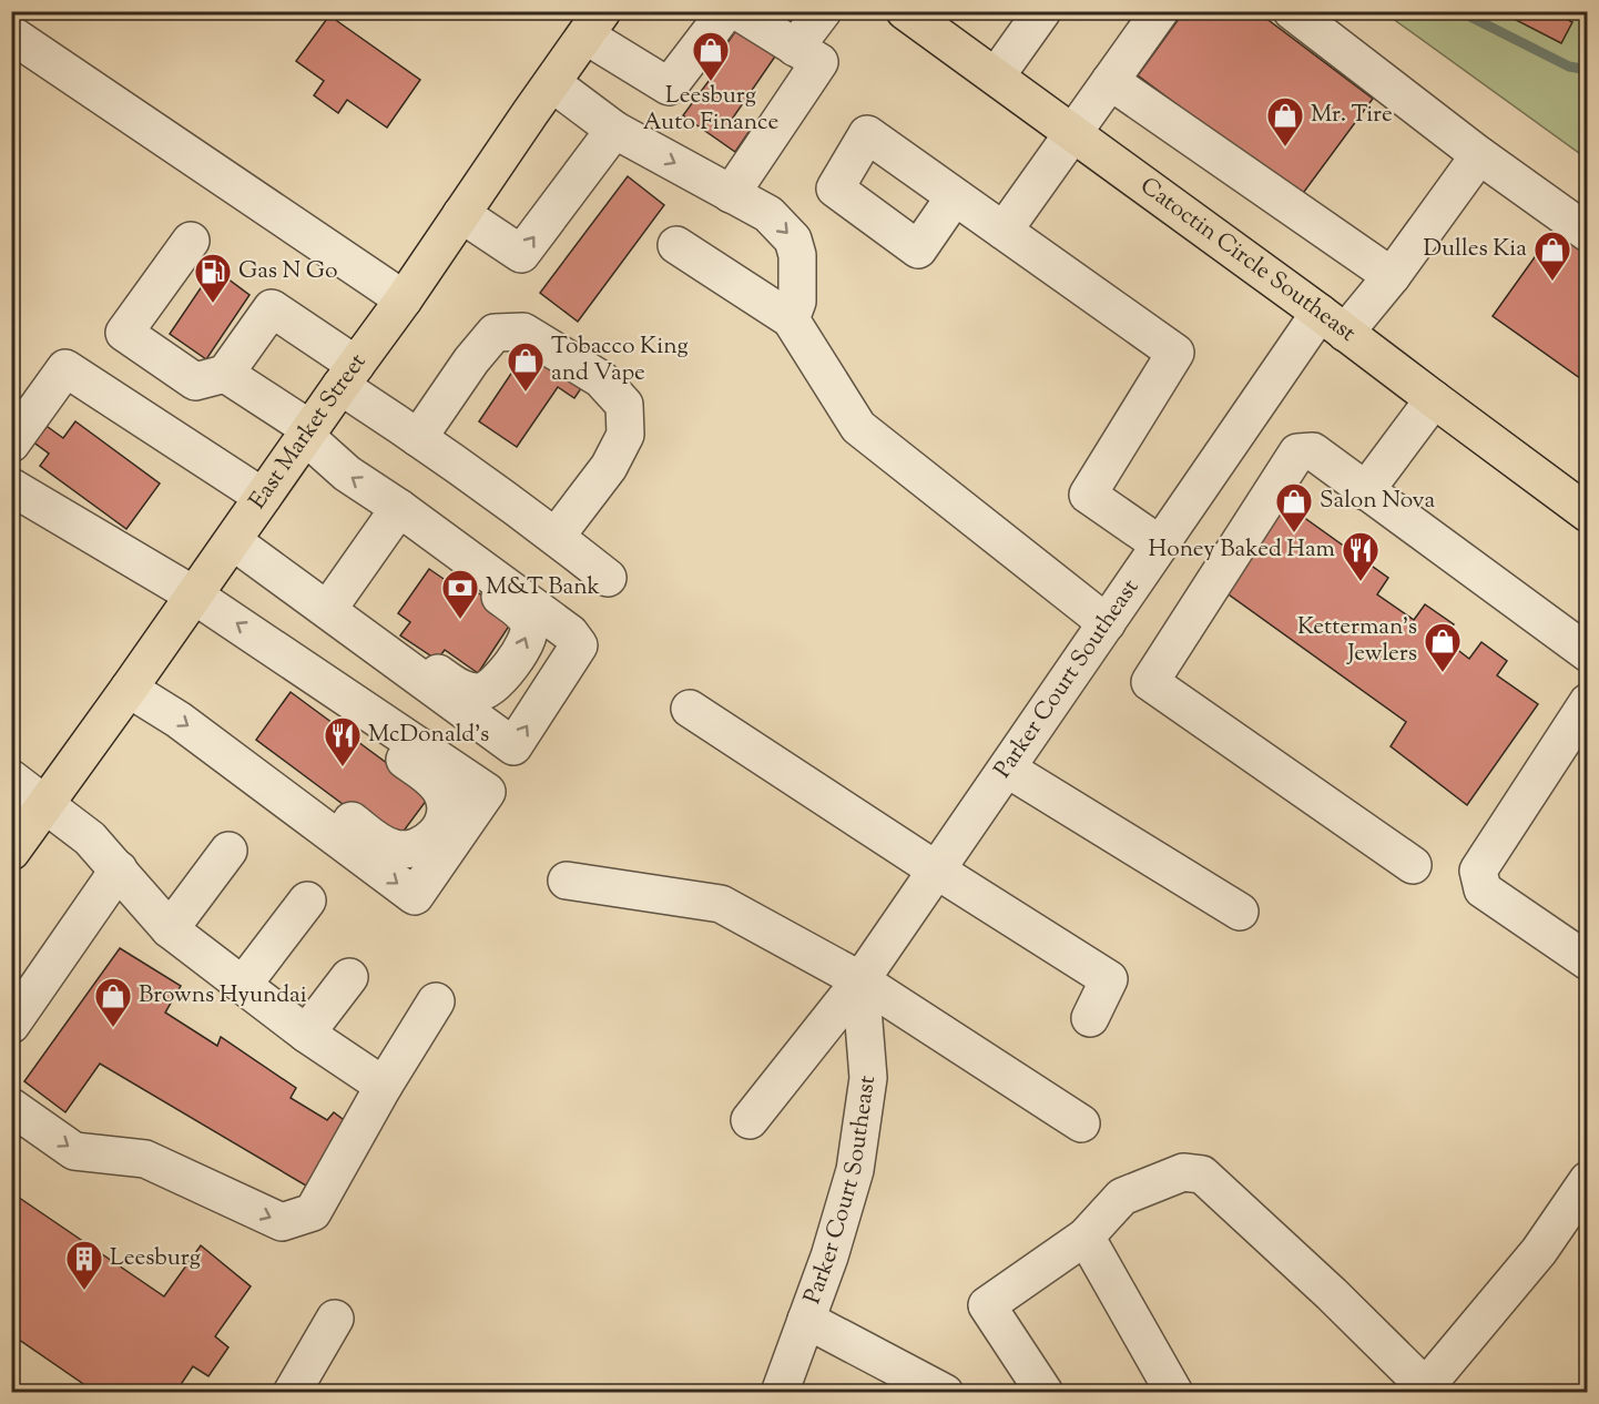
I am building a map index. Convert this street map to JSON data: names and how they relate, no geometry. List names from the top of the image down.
{
  "streets": {
    "main road": ["Catoctin Circle Southeast", "East Market Street"],
    "street": ["Parker Court Southeast"]
  },
  "crossings": [
    ["Catoctin Circle Southeast", "Parker Court Southeast"]
  ],
  "places": {
    "shop": [
      "Leesburg Auto Finance",
      "Mr. Tire",
      "Dulles Kia",
      "Tobacco King and Vape",
      "Salon Nova",
      "Ketterman's Jewlers",
      "Browns Hyundai"
    ],
    "fuel station": ["Gas N Go"],
    "restaurant": ["Honey Baked Ham", "McDonald's"],
    "bank": ["M&T Bank"],
    "building": ["Leesburg"]
  }
}
